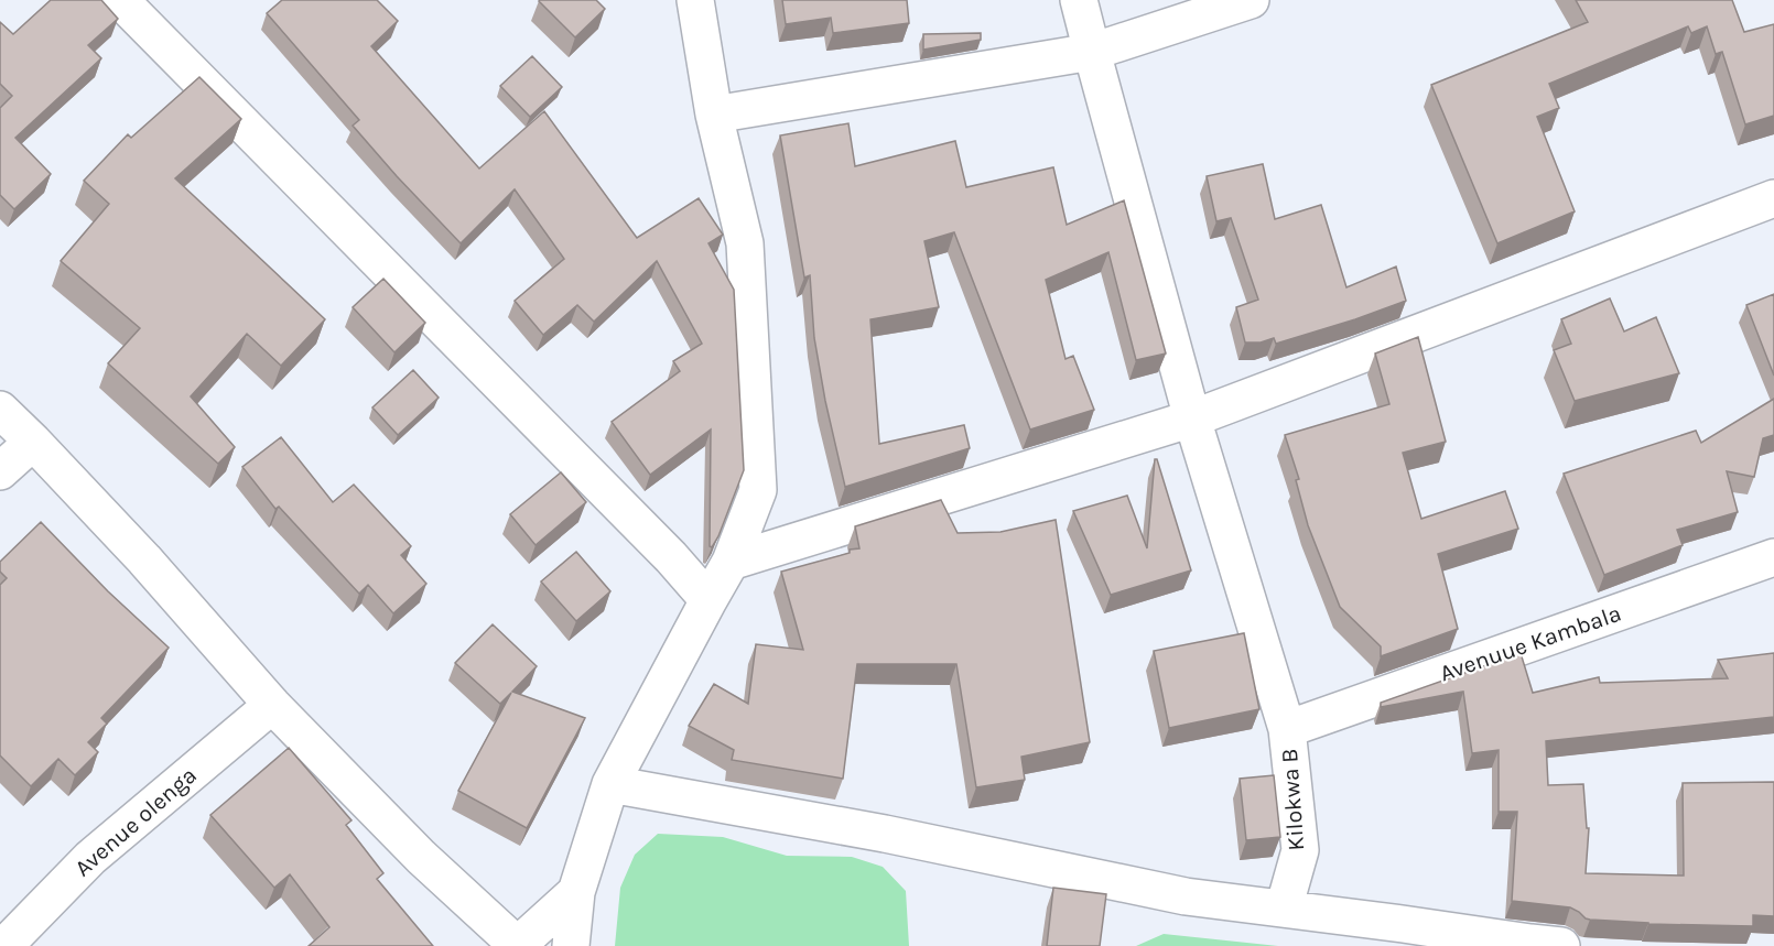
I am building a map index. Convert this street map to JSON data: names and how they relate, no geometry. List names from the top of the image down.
{
  "streets": {
    "street": ["Avenuue Kambala", "Kilokwa B", "Avenue olenga"]
  },
  "crossings": [
    ["Avenuue Kambala", "Kilokwa B"]
  ]
}
